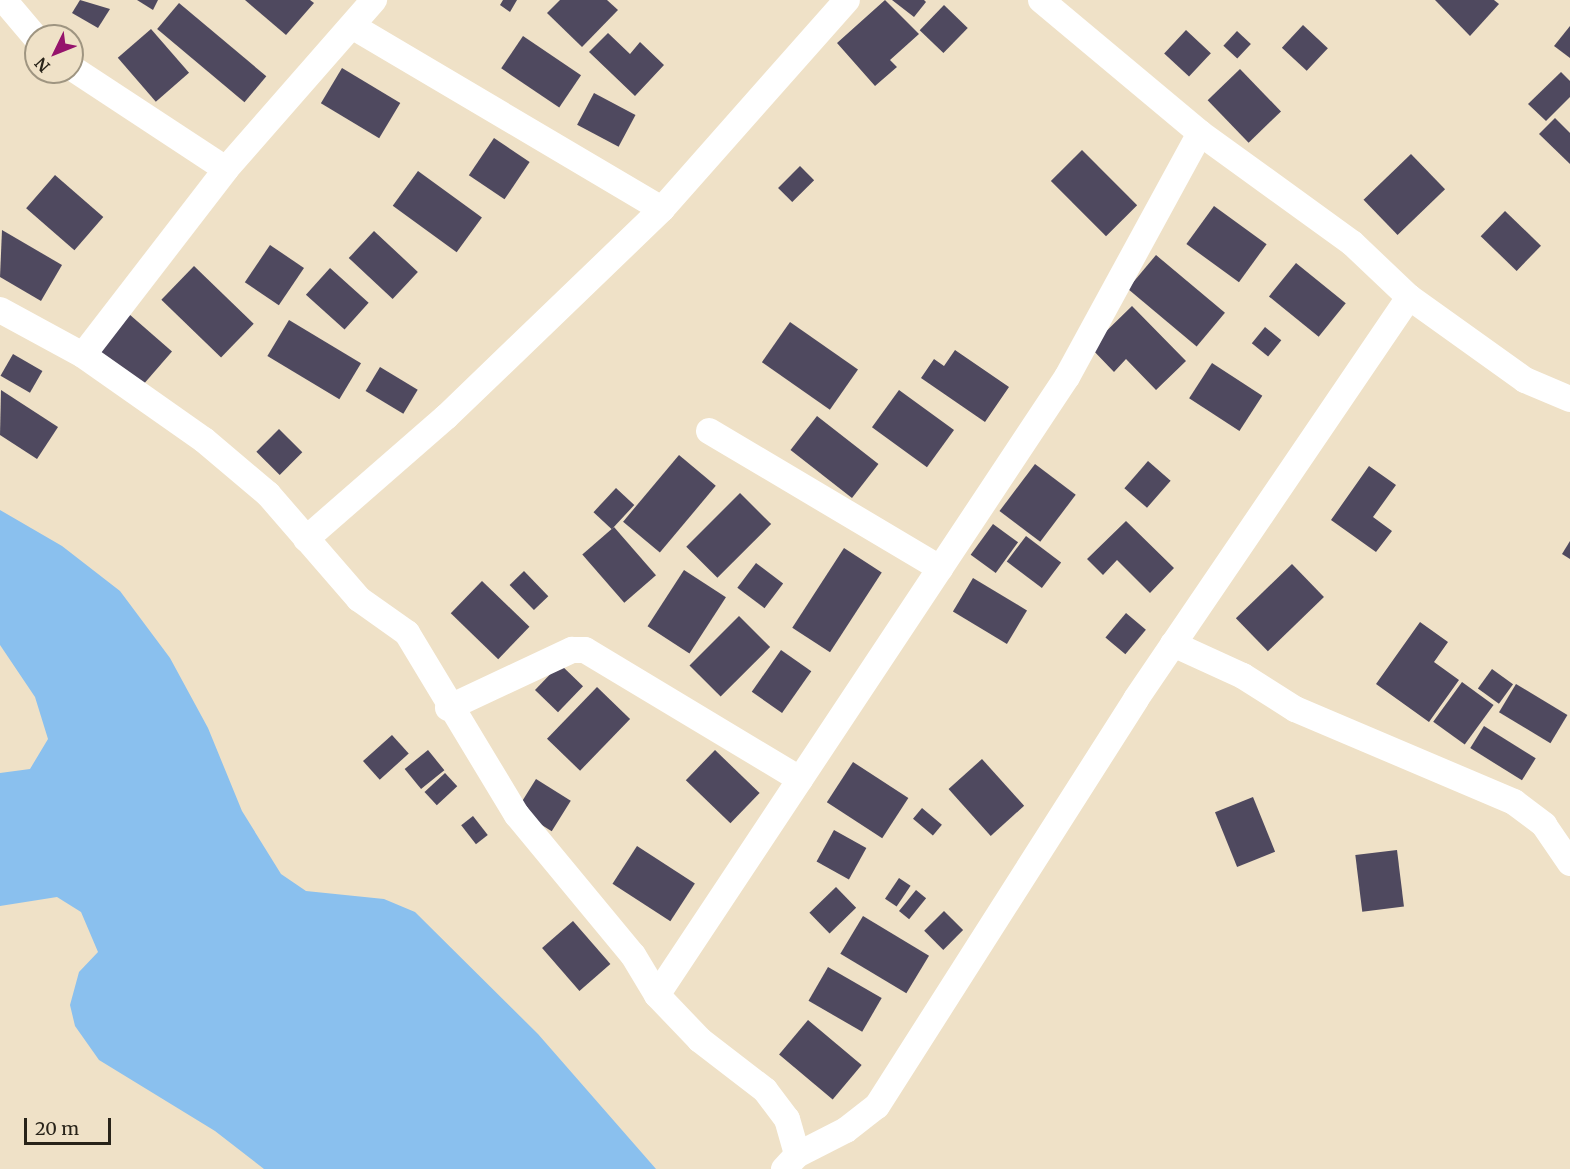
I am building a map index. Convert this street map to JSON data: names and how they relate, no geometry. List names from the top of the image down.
{
  "scale_bar": "20 m",
  "north": "bottom left"
}
